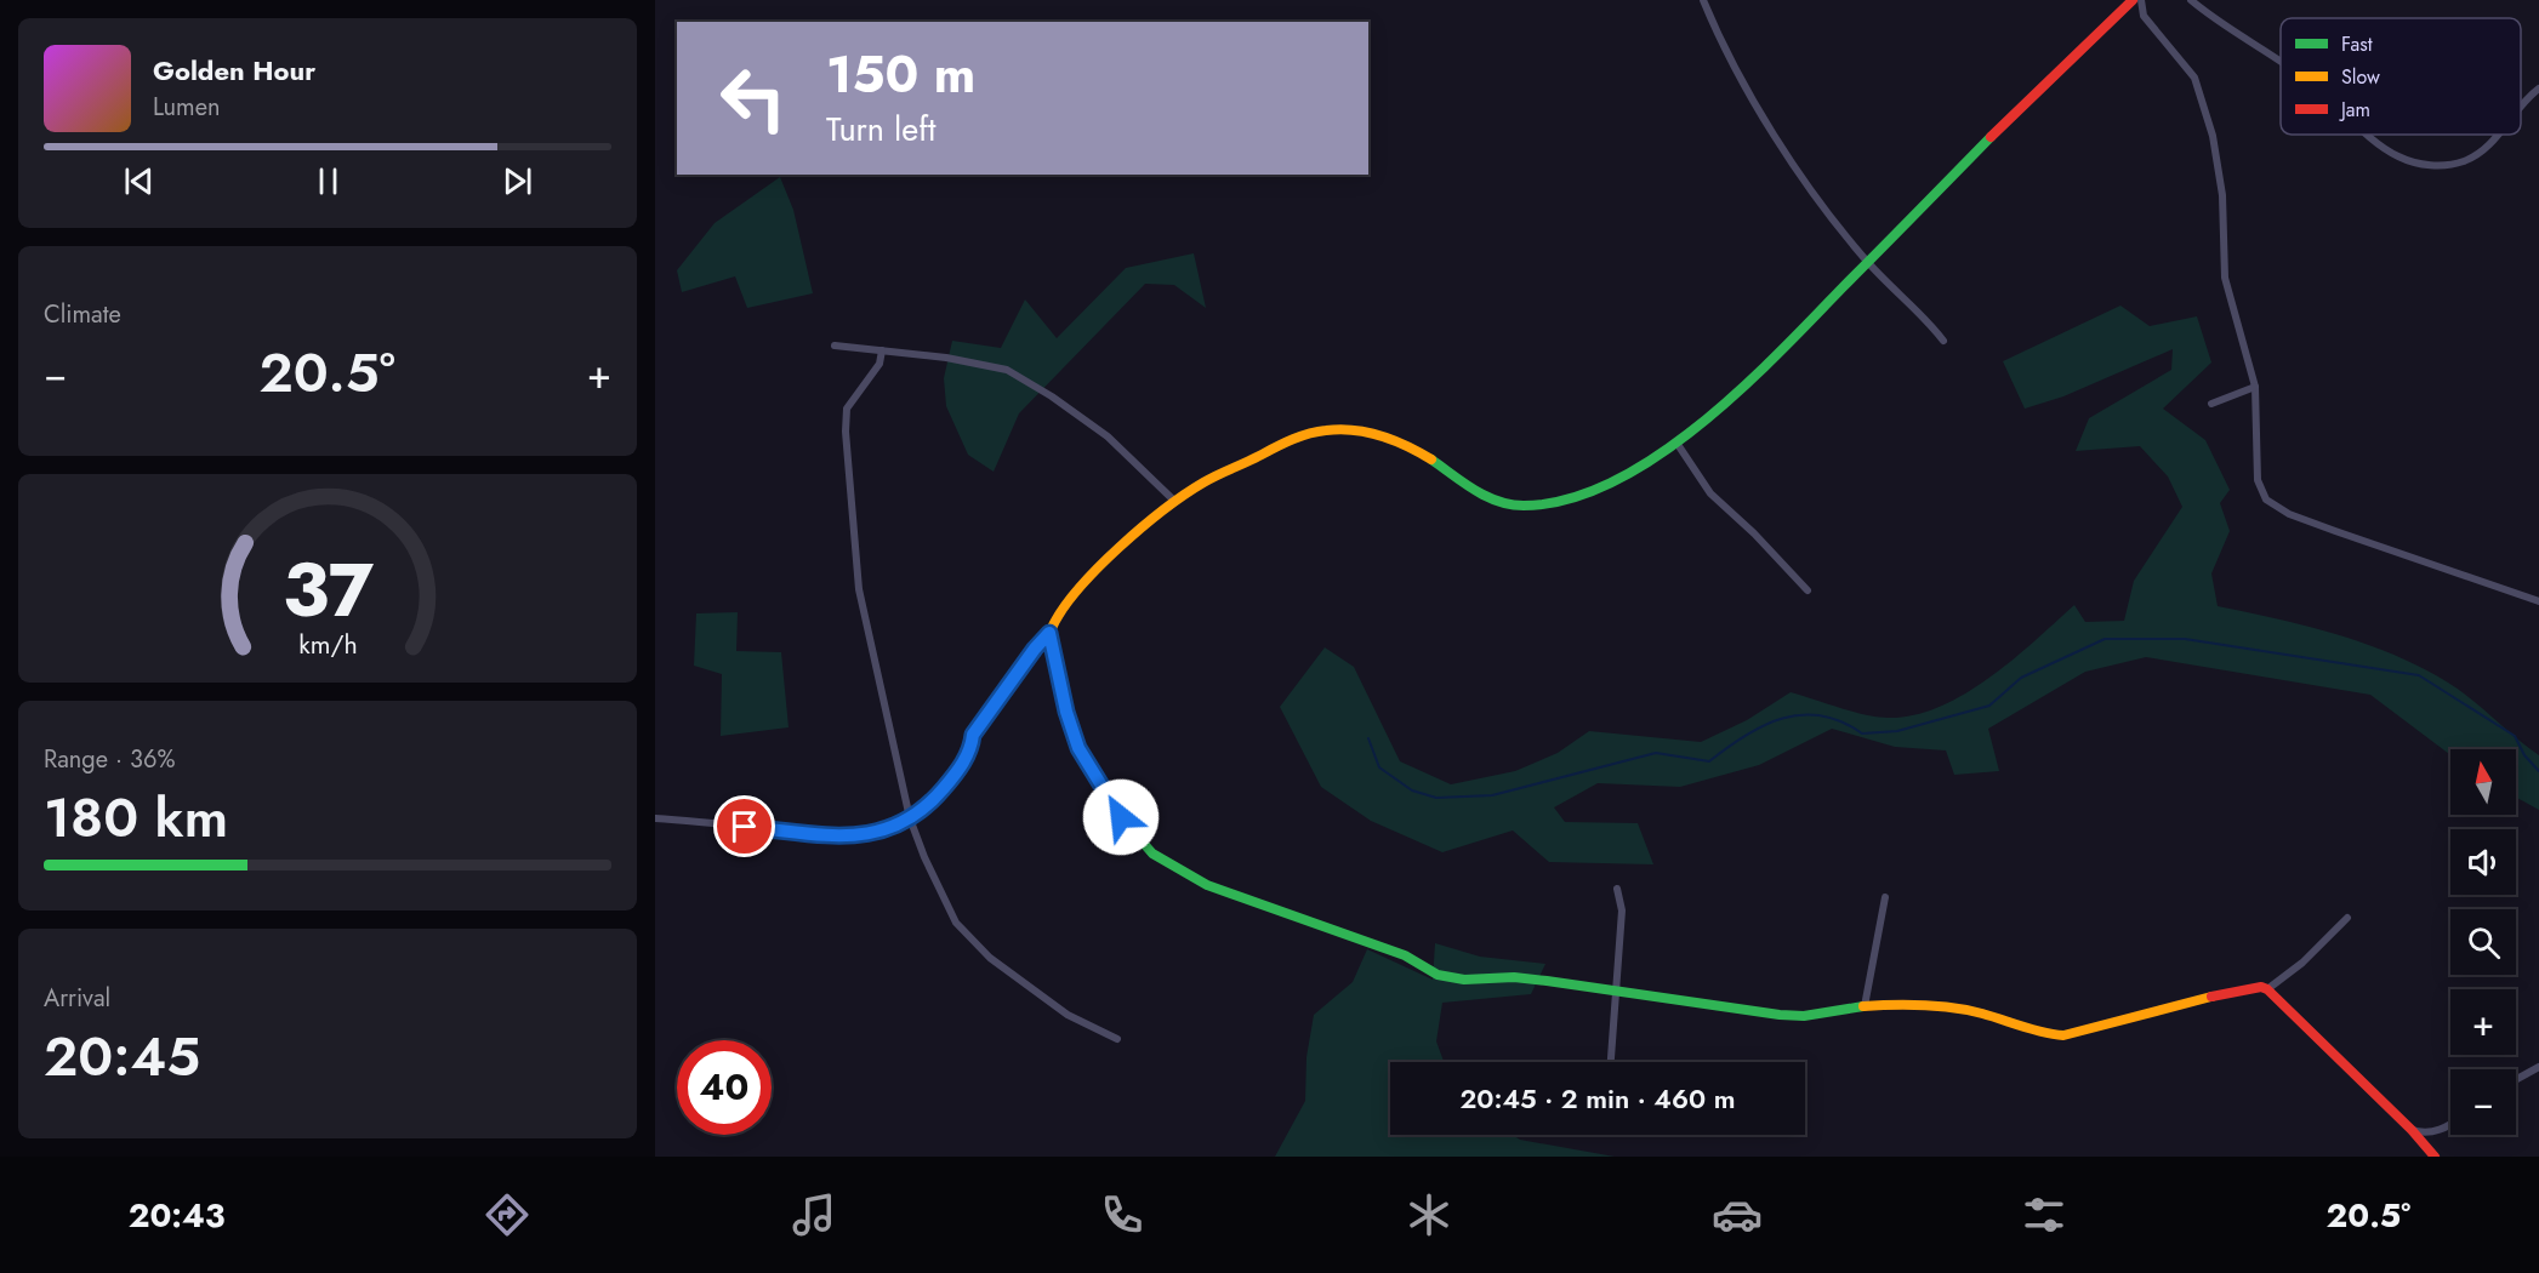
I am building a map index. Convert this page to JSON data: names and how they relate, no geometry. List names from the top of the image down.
{
  "legend": ["Fast", "Slow", "Jam"],
  "north": "top",
  "page": {
    "turn": ["150 m", "Turn left"],
    "song": ["Golden Hour", "Lumen"],
    "tile": [
      "Climate",
      ["Range · 36%", "180 km"],
      ["Arrival", "20:45"]
    ],
    "heat": ["−", "20.5°", "+"],
    "map_buttons": ["+", "−"],
    "limit": "40",
    "trip": "20:45 · 2 min · 460 m",
    "tabs": ["20:43", "20.5°"],
    "gauge": ["37", "km/h"]
  }
}
